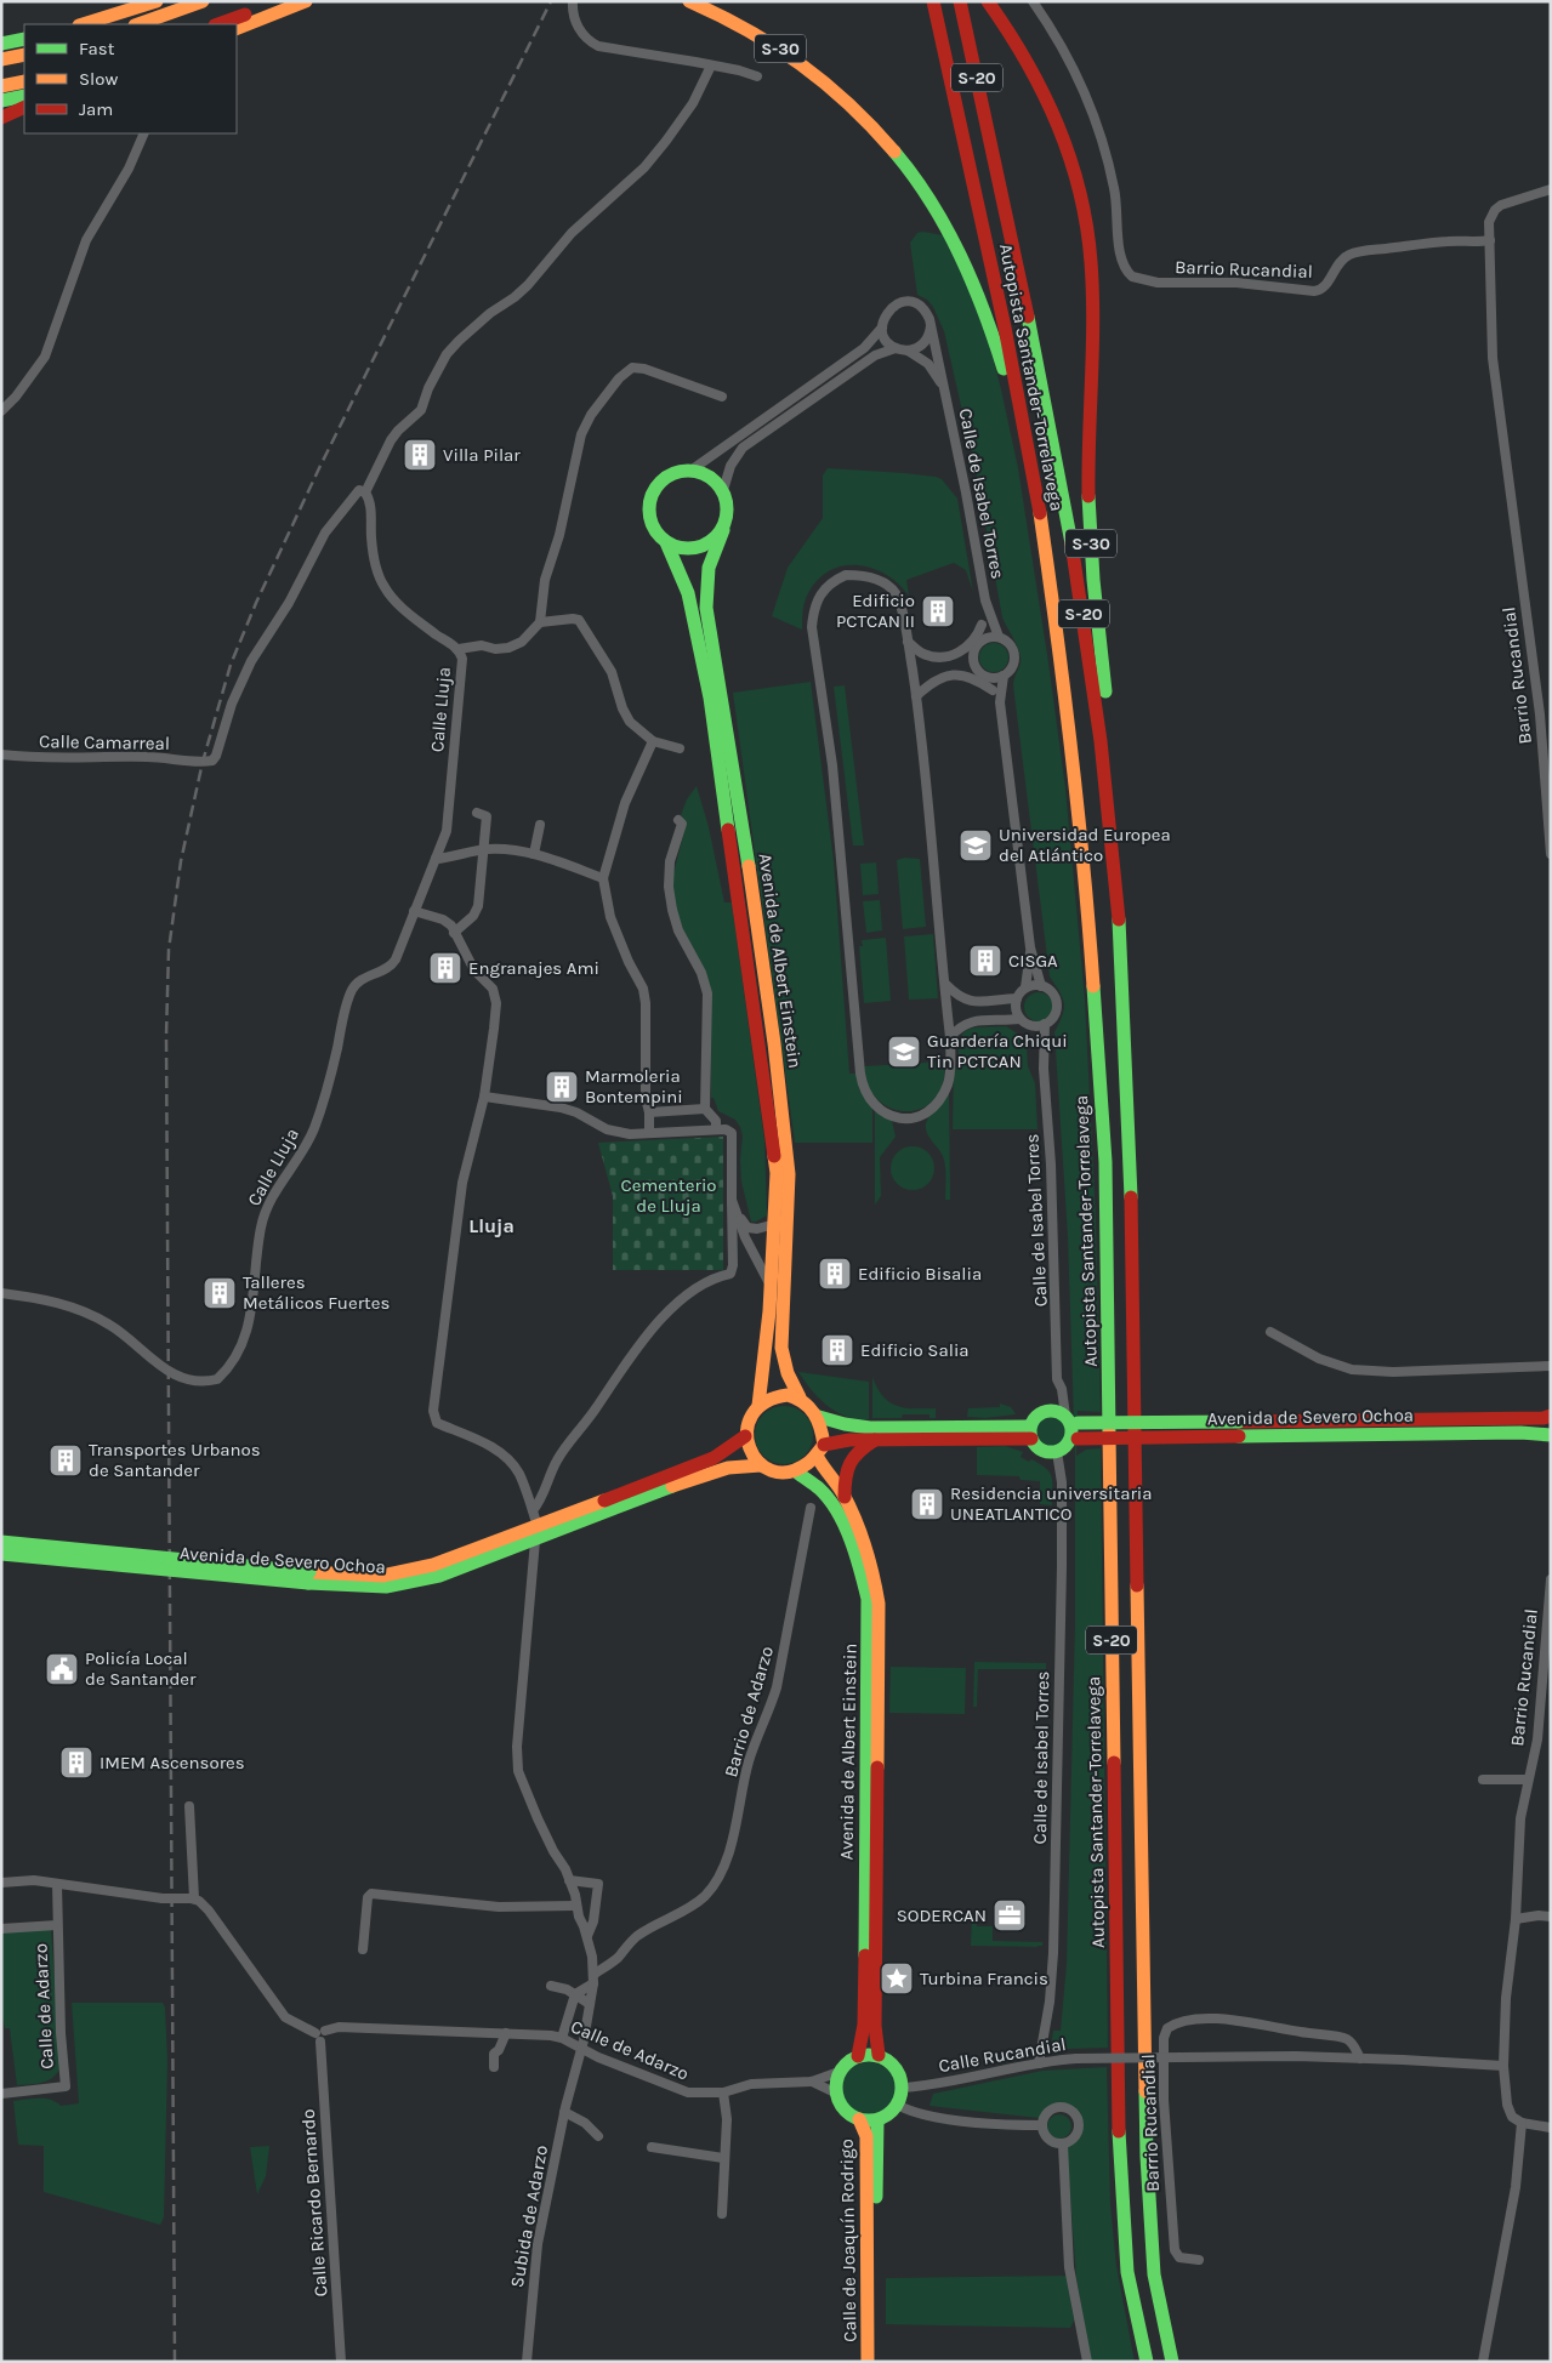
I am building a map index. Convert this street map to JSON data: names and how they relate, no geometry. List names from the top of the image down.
{
  "streets": {
    "main road": [
      "S-30",
      "S-20",
      "Autopista Santander-Torrelavega",
      "Avenida de Albert Einstein",
      "Avenida de Severo Ochoa",
      "Calle de Joaquín Rodrigo"
    ],
    "street": [
      "Barrio Rucandial",
      "Calle de Isabel Torres",
      "Calle Lluja",
      "Calle Camarreal",
      "Barrio de Adarzo",
      "Calle de Adarzo",
      "Calle Rucandial",
      "Calle Ricardo Bernardo",
      "Subida de Adarzo"
    ]
  },
  "crossings": [
    ["S-30", "Autopista Santander-Torrelavega"],
    ["Barrio Rucandial", "Calle Rucandial"],
    ["Calle de Isabel Torres", "Avenida de Severo Ochoa"],
    ["Calle de Isabel Torres", "Calle Rucandial"],
    ["Calle Lluja", "Calle Camarreal"],
    ["Avenida de Albert Einstein", "Avenida de Severo Ochoa"],
    ["Avenida de Albert Einstein", "Calle de Adarzo"],
    ["Avenida de Albert Einstein", "Calle Rucandial"],
    ["Avenida de Albert Einstein", "Calle de Joaquín Rodrigo"],
    ["Barrio de Adarzo", "Subida de Adarzo"],
    ["Calle de Adarzo", "Calle Rucandial"],
    ["Calle de Adarzo", "Calle Ricardo Bernardo"],
    ["Calle de Adarzo", "Subida de Adarzo"],
    ["Calle de Adarzo", "Calle de Joaquín Rodrigo"],
    ["Calle Rucandial", "Calle de Joaquín Rodrigo"]
  ],
  "districts": ["Lluja"],
  "parks": ["Cementerio de Lluja"],
  "places": {
    "building": [
      "Villa Pilar",
      "Edificio PCTCAN II",
      "CISGA",
      "Engranajes Ami",
      "Marmoleria Bontempini",
      "Edificio Bisalia",
      "Talleres Metálicos Fuertes",
      "Edificio Salia",
      "Transportes Urbanos de Santander",
      "Residencia universitaria UNEATLANTICO",
      "IMEM Ascensores"
    ],
    "school or university": ["Universidad Europea del Atlántico", "Guardería Chiqui Tin PCTCAN"],
    "public building": ["Policía Local de Santander"],
    "office": ["SODERCAN"],
    "place": ["Turbina Francis"]
  },
  "legend": ["Fast", "Slow", "Jam"]
}
